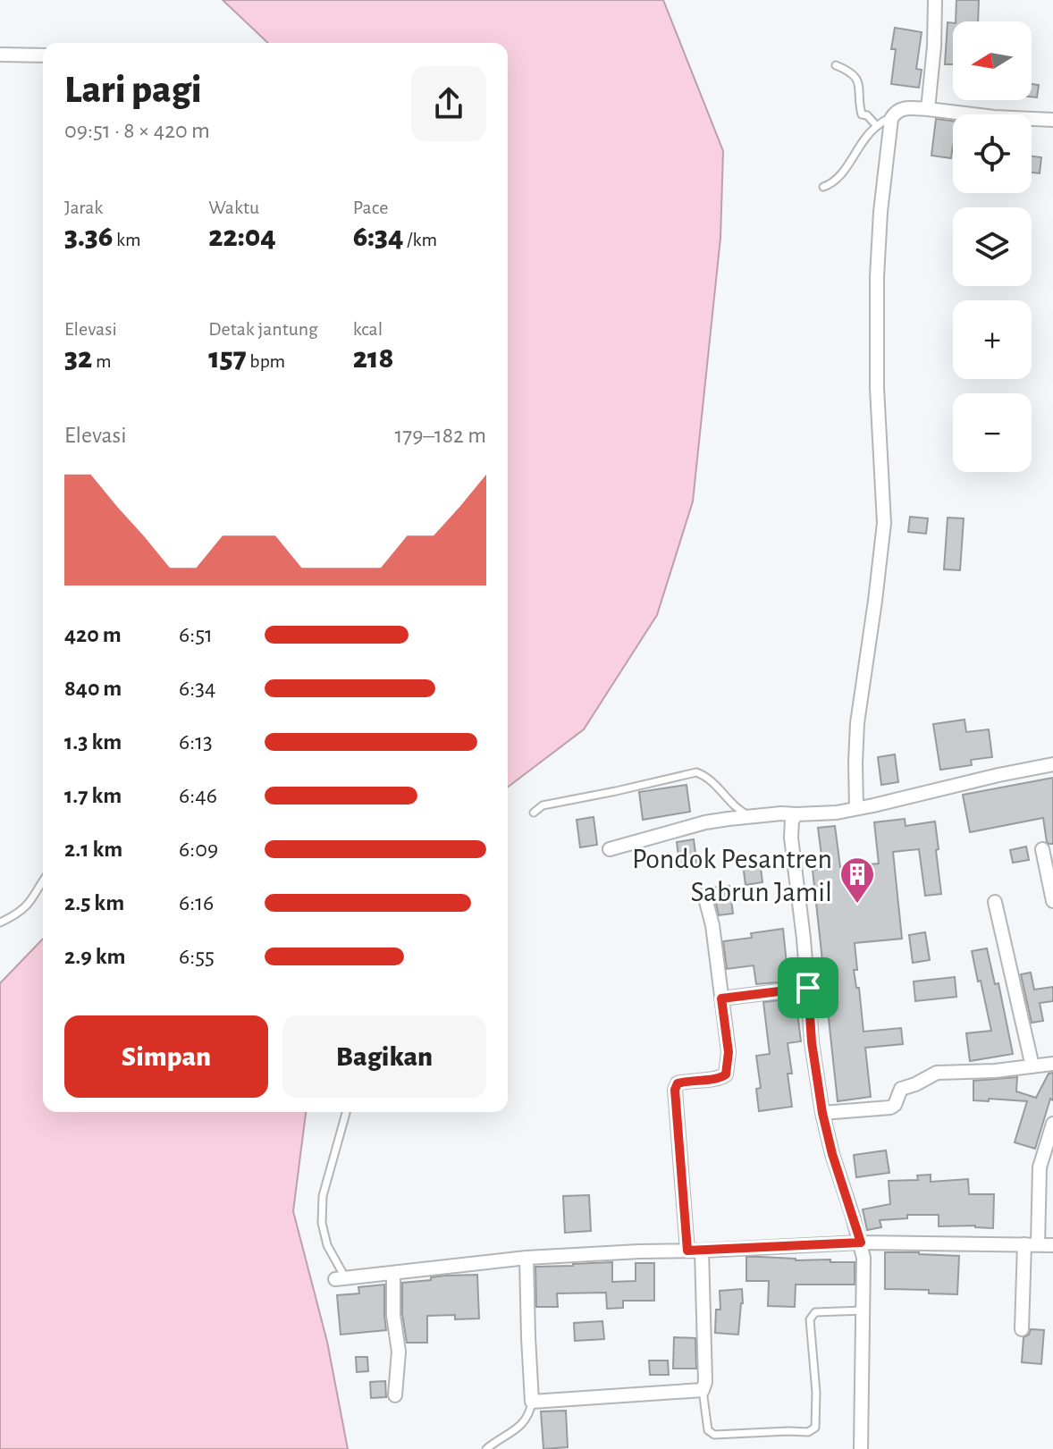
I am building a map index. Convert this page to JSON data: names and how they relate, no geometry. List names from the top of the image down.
{
  "places": {
    "building": ["Pondok Pesantren Sabrun Jamil"]
  },
  "north": "left",
  "page": {
    "map_buttons": ["+", "−"],
    "heading": ["Lari pagi", "09:51 · 8 × 420 m"],
    "stats": [
      ["Jarak", "3.36 km"],
      ["Waktu", "22:04"],
      ["Pace", "6:34 /km"],
      ["Elevasi", "32 m"],
      ["Detak jantung", "157 bpm"],
      ["kcal", "218"]
    ],
    "chart": ["Elevasi", "179–182 m"],
    "list": [
      {
        "name": "420 m",
        "note": "6:51"
      },
      {
        "name": "840 m",
        "note": "6:34"
      },
      {
        "name": "1.3 km",
        "note": "6:13"
      },
      {
        "name": "1.7 km",
        "note": "6:46"
      },
      {
        "name": "2.1 km",
        "note": "6:09"
      },
      {
        "name": "2.5 km",
        "note": "6:16"
      },
      {
        "name": "2.9 km",
        "note": "6:55"
      }
    ],
    "buttons": ["Simpan", "Bagikan"]
  }
}
